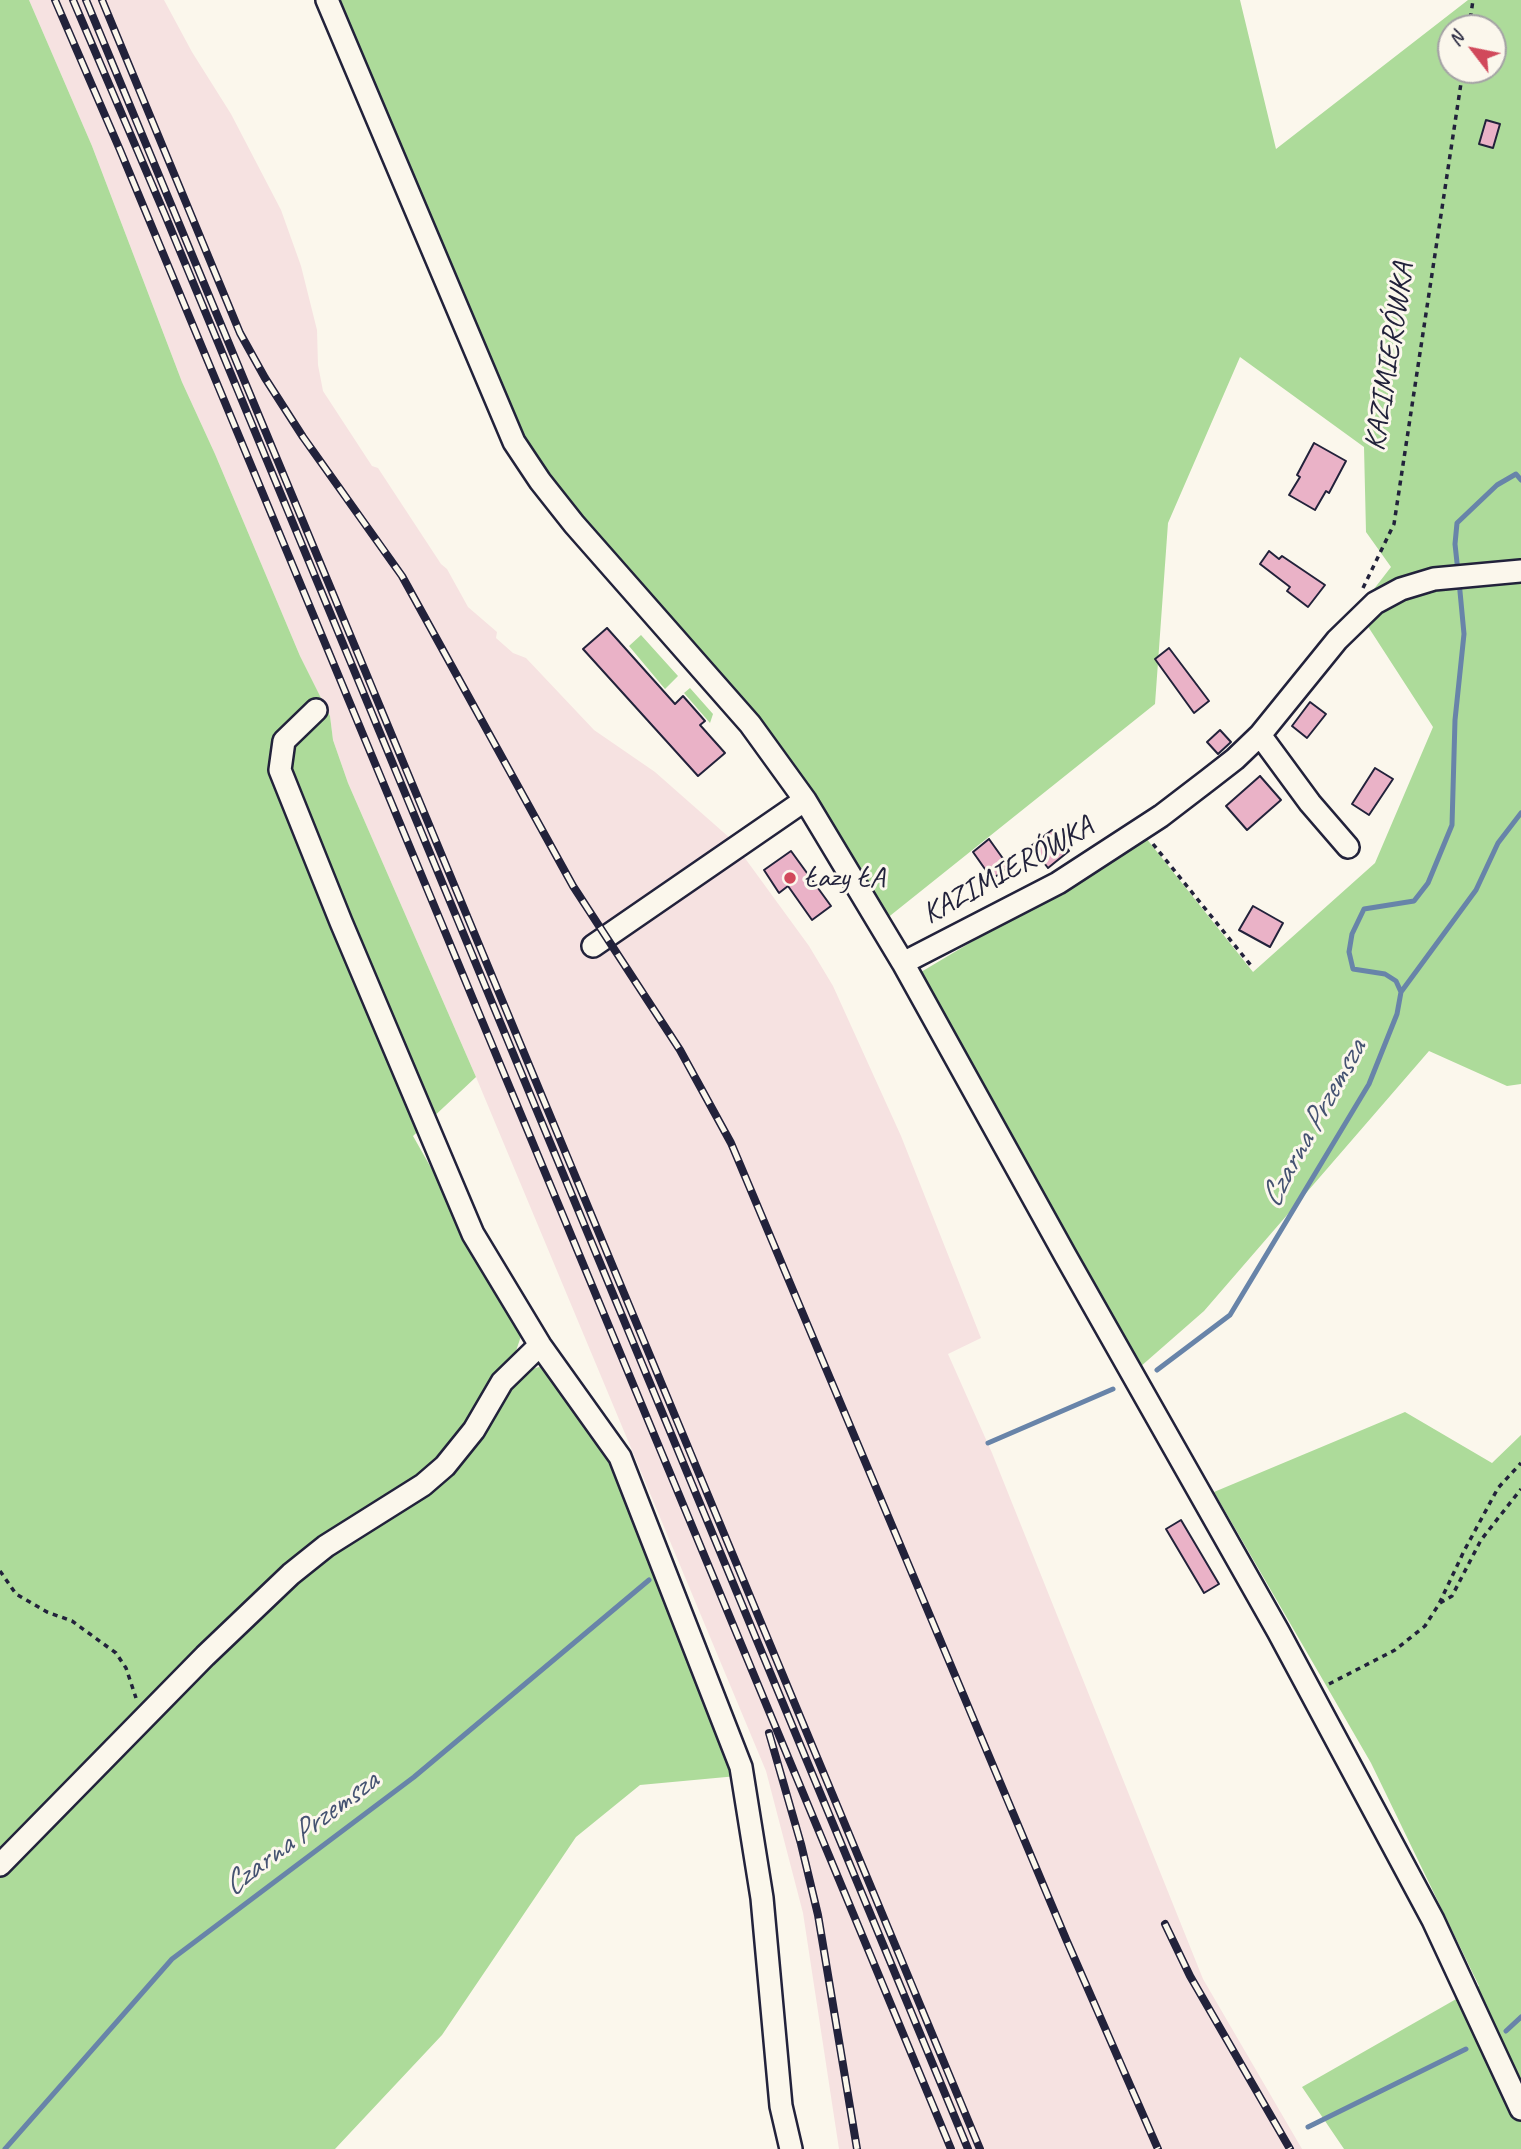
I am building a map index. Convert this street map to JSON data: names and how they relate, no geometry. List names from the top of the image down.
{
  "streets": {
    "street": ["KAZIMIERÓWKA"]
  },
  "water": ["Czarna Przemsza"],
  "places": ["Łazy ŁA"],
  "north": "top left"
}
